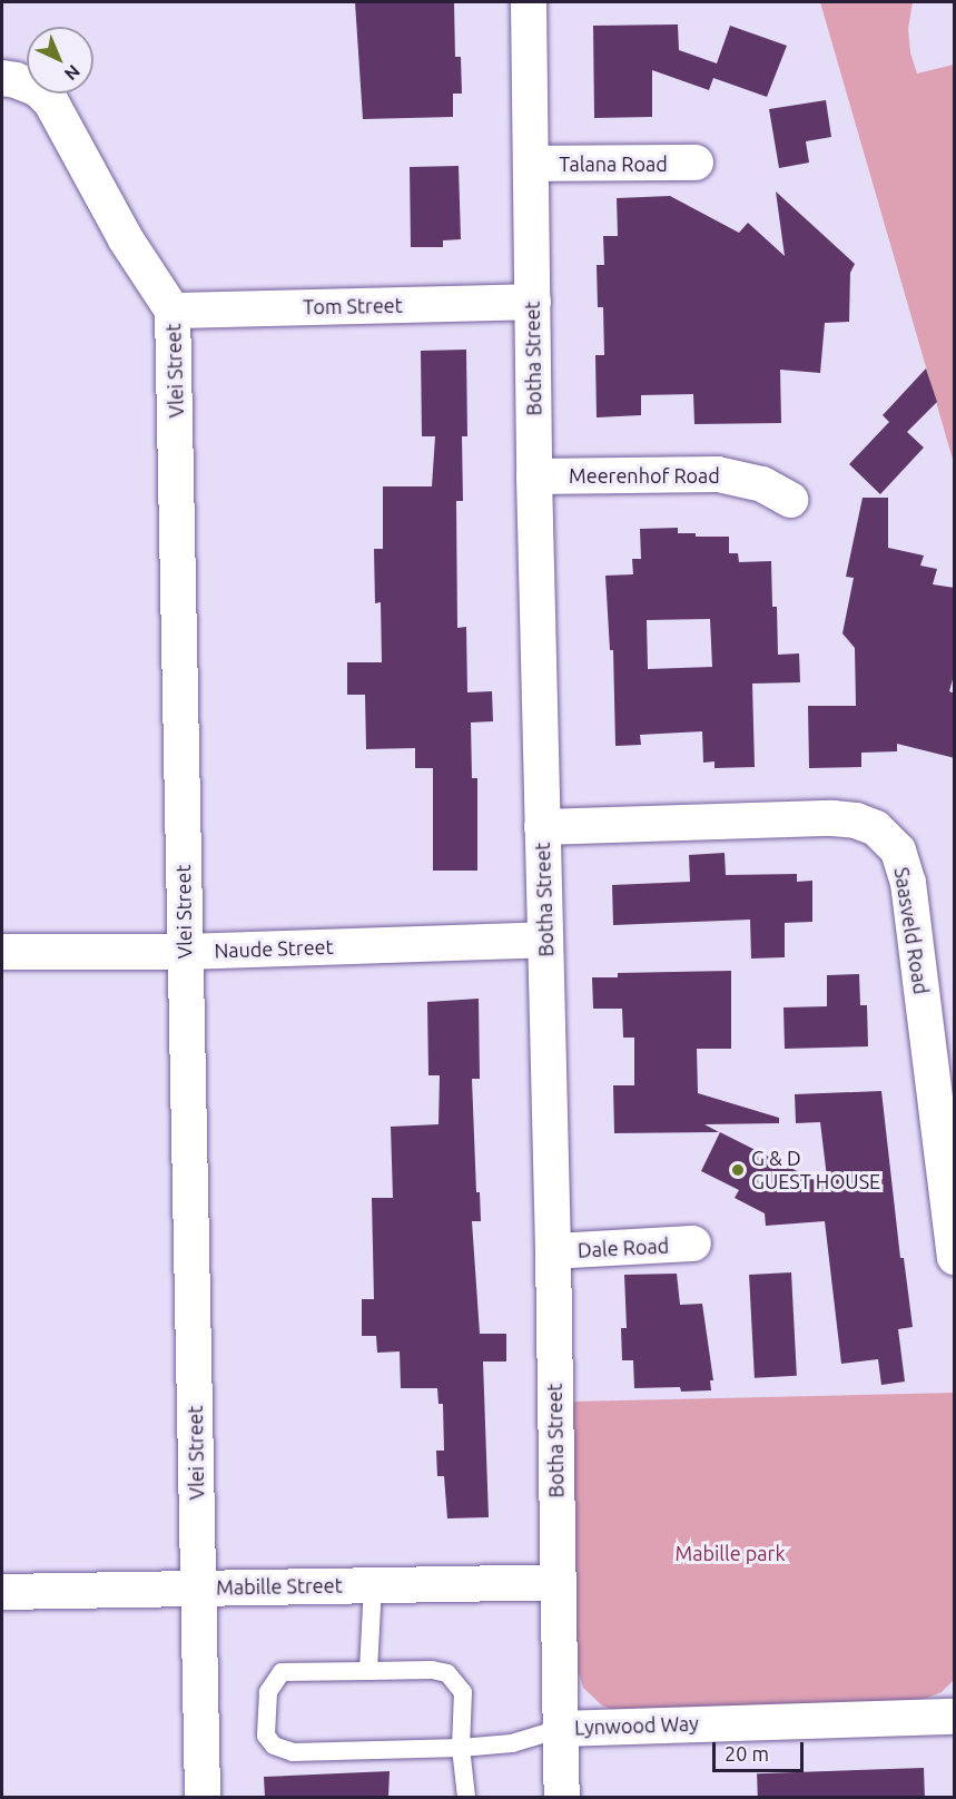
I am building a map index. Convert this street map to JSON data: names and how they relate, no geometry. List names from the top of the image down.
{
  "streets": {
    "street": [
      "Talana Road",
      "Tom Street",
      "Botha Street",
      "Vlei Street",
      "Meerenhof Road",
      "Saasveld Road",
      "Naude Street",
      "Dale Road",
      "Mabille Street",
      "Lynwood Way"
    ]
  },
  "crossings": [
    ["Talana Road", "Botha Street"],
    ["Tom Street", "Botha Street"],
    ["Tom Street", "Vlei Street"],
    ["Botha Street", "Meerenhof Road"],
    ["Botha Street", "Saasveld Road"],
    ["Botha Street", "Naude Street"],
    ["Botha Street", "Dale Road"],
    ["Botha Street", "Mabille Street"],
    ["Botha Street", "Lynwood Way"],
    ["Vlei Street", "Naude Street"],
    ["Vlei Street", "Mabille Street"]
  ],
  "parks": ["Mabille park"],
  "places": ["G & D GUEST HOUSE"],
  "scale_bar": "20 m",
  "north": "bottom right"
}
